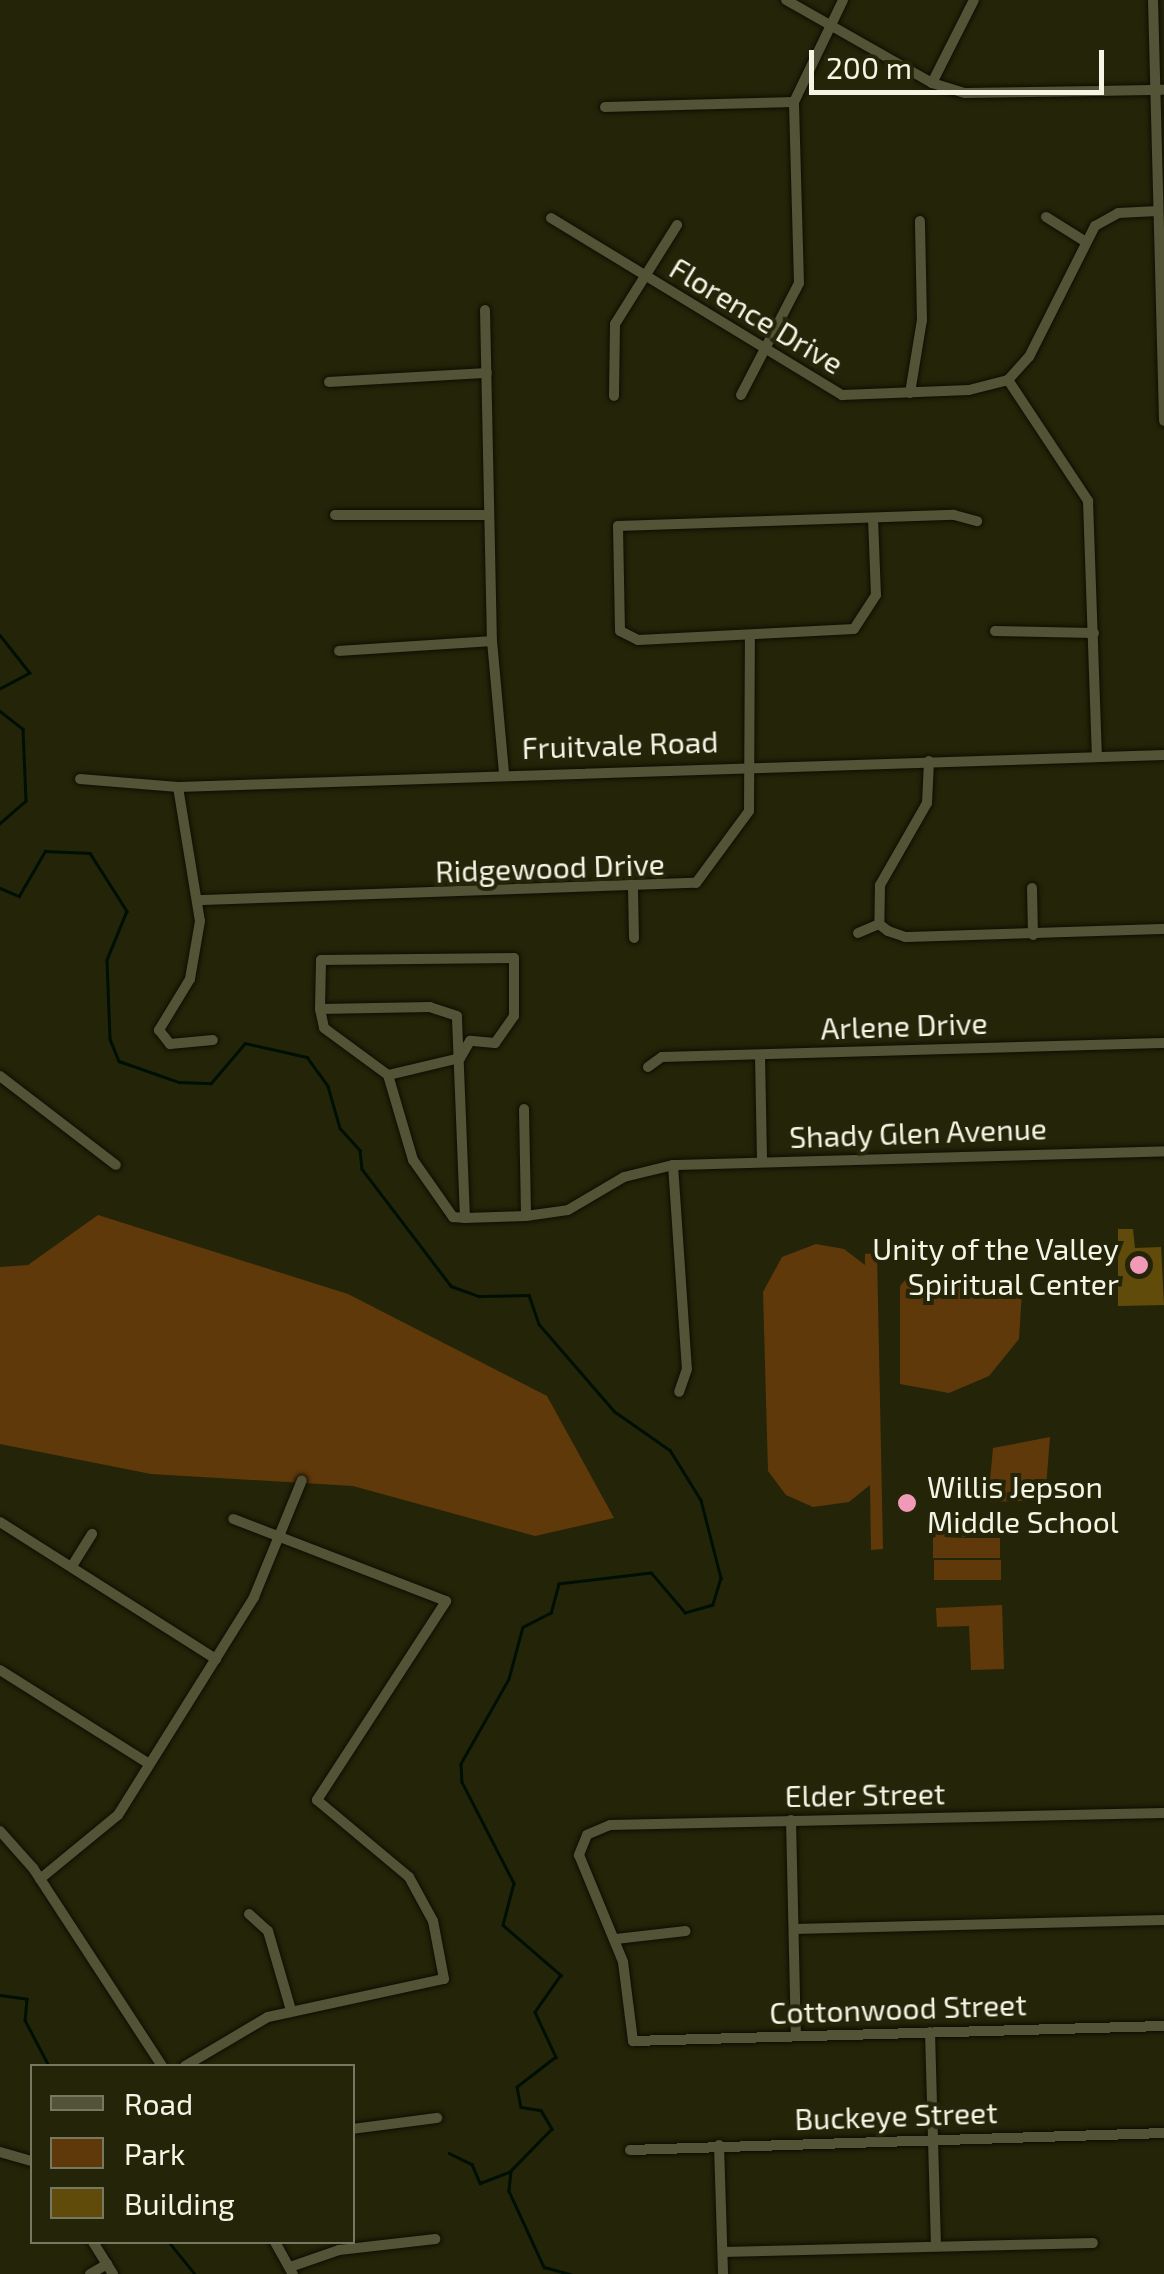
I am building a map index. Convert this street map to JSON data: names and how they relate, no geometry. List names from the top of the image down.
{
  "streets": {
    "street": [
      "Florence Drive",
      "Fruitvale Road",
      "Ridgewood Drive",
      "Arlene Drive",
      "Shady Glen Avenue",
      "Elder Street",
      "Cottonwood Street",
      "Buckeye Street"
    ]
  },
  "crossings": [
    ["Fruitvale Road", "Ridgewood Drive"],
    ["Elder Street", "Cottonwood Street"]
  ],
  "places": ["Unity of the Valley Spiritual Center", "Willis Jepson Middle School"],
  "legend": ["Road", "Park", "Building"],
  "scale_bar": "200 m"
}
